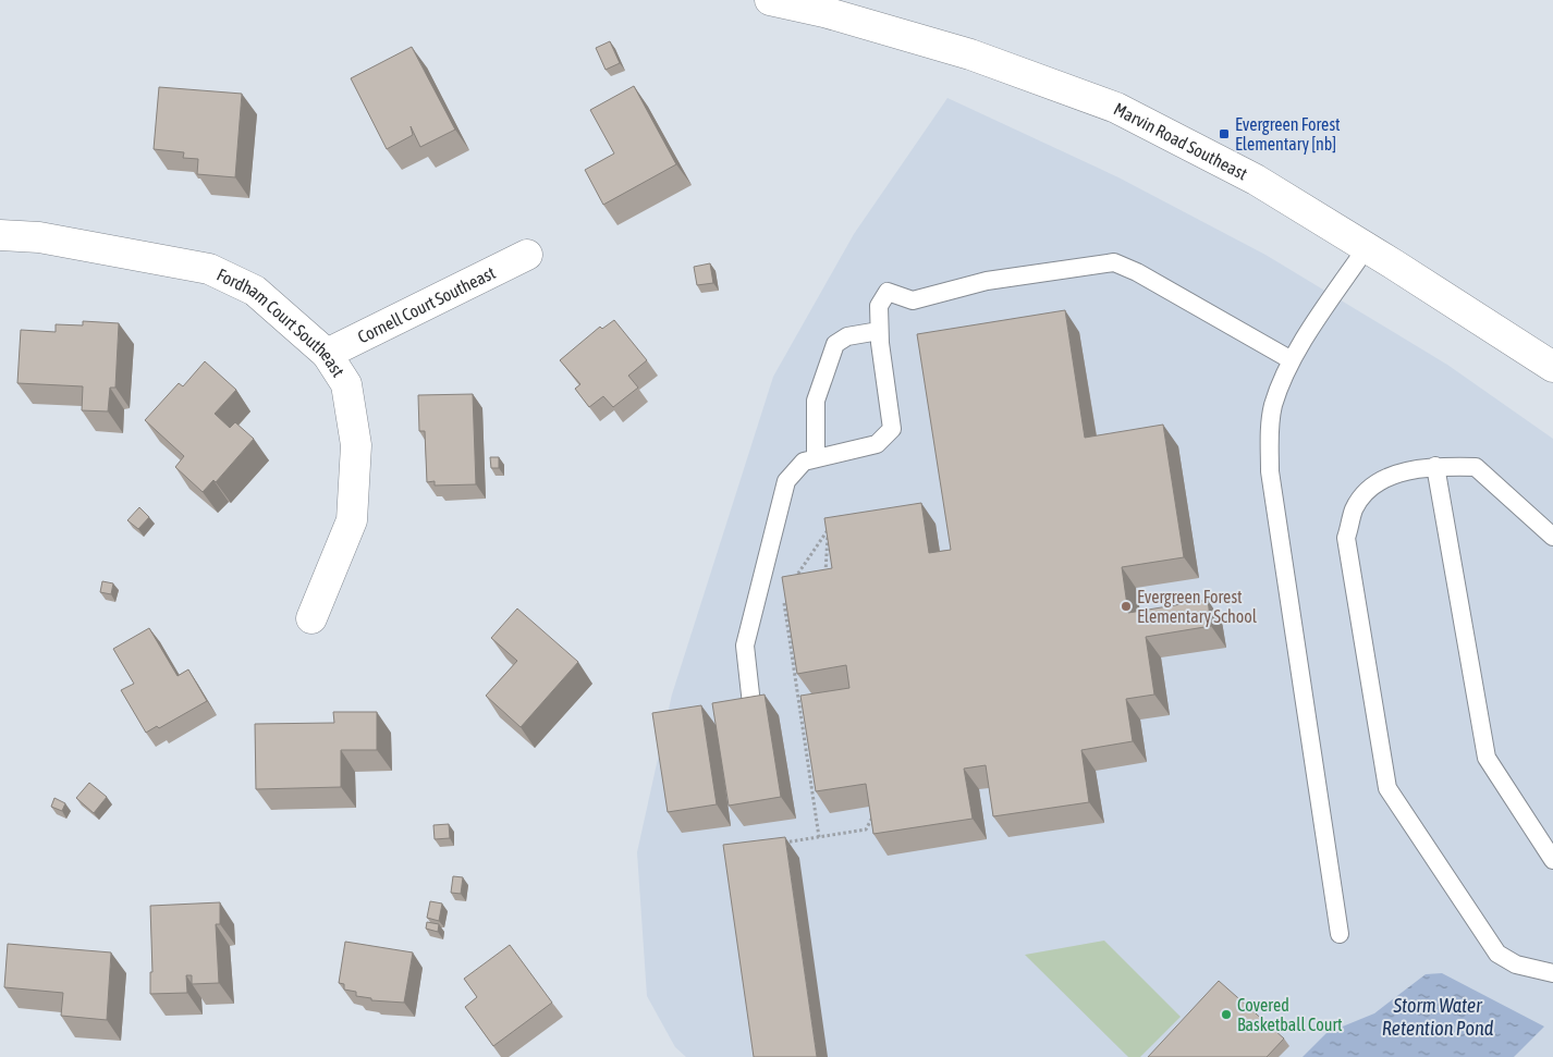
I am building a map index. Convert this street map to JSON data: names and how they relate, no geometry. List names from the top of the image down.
{
  "streets": {
    "street": ["Marvin Road Southeast", "Cornell Court Southeast", "Fordham Court Southeast"]
  },
  "crossings": [
    ["Cornell Court Southeast", "Fordham Court Southeast"]
  ],
  "water": ["Storm Water Retention Pond"],
  "places": {
    "transit": ["Evergreen Forest Elementary [nb]"],
    "other": ["Evergreen Forest Elementary School", "Covered Basketball Court"]
  }
}
